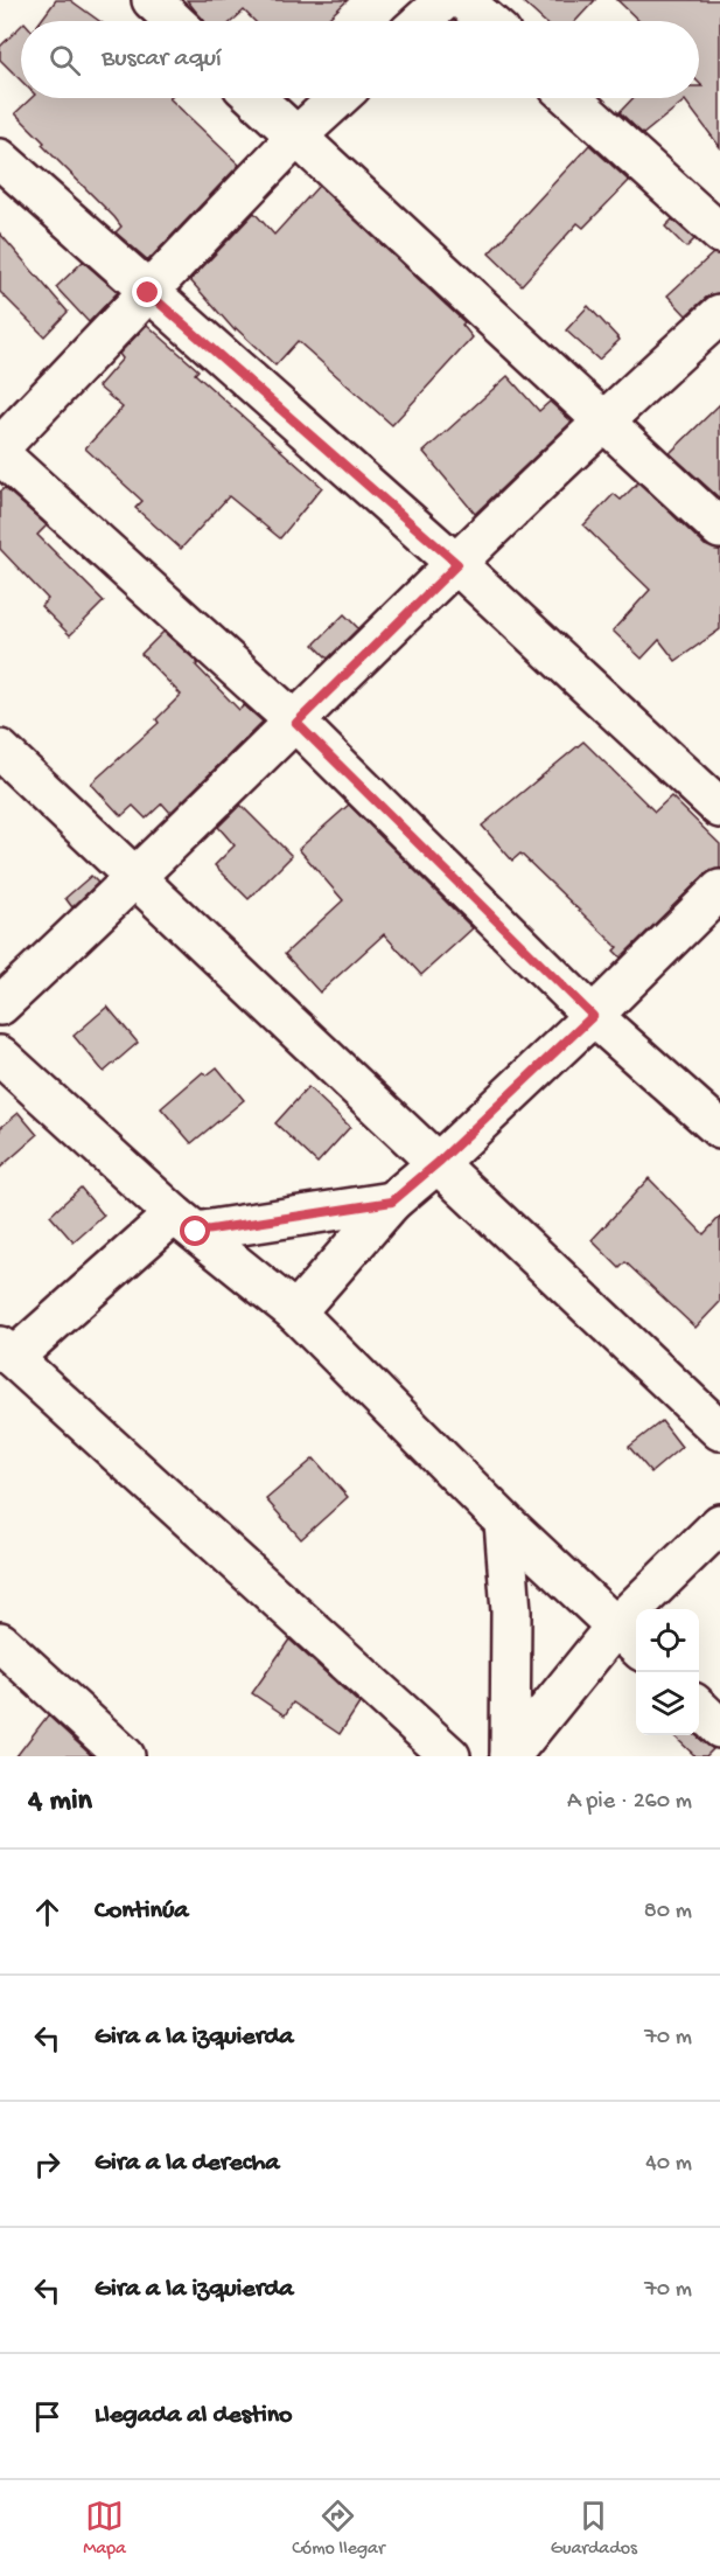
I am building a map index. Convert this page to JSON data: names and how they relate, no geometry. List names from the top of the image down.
{
  "page": {
    "search": "Buscar aquí",
    "heading": ["4 min", "A pie · 260 m"],
    "list": [
      ["Continúa", "80 m"],
      ["Gira a la izquierda", "70 m"],
      ["Gira a la derecha", "40 m"],
      ["Gira a la izquierda", "70 m"],
      "Llegada al destino"
    ],
    "nav": ["Mapa", "Cómo llegar", "Guardados"]
  }
}
